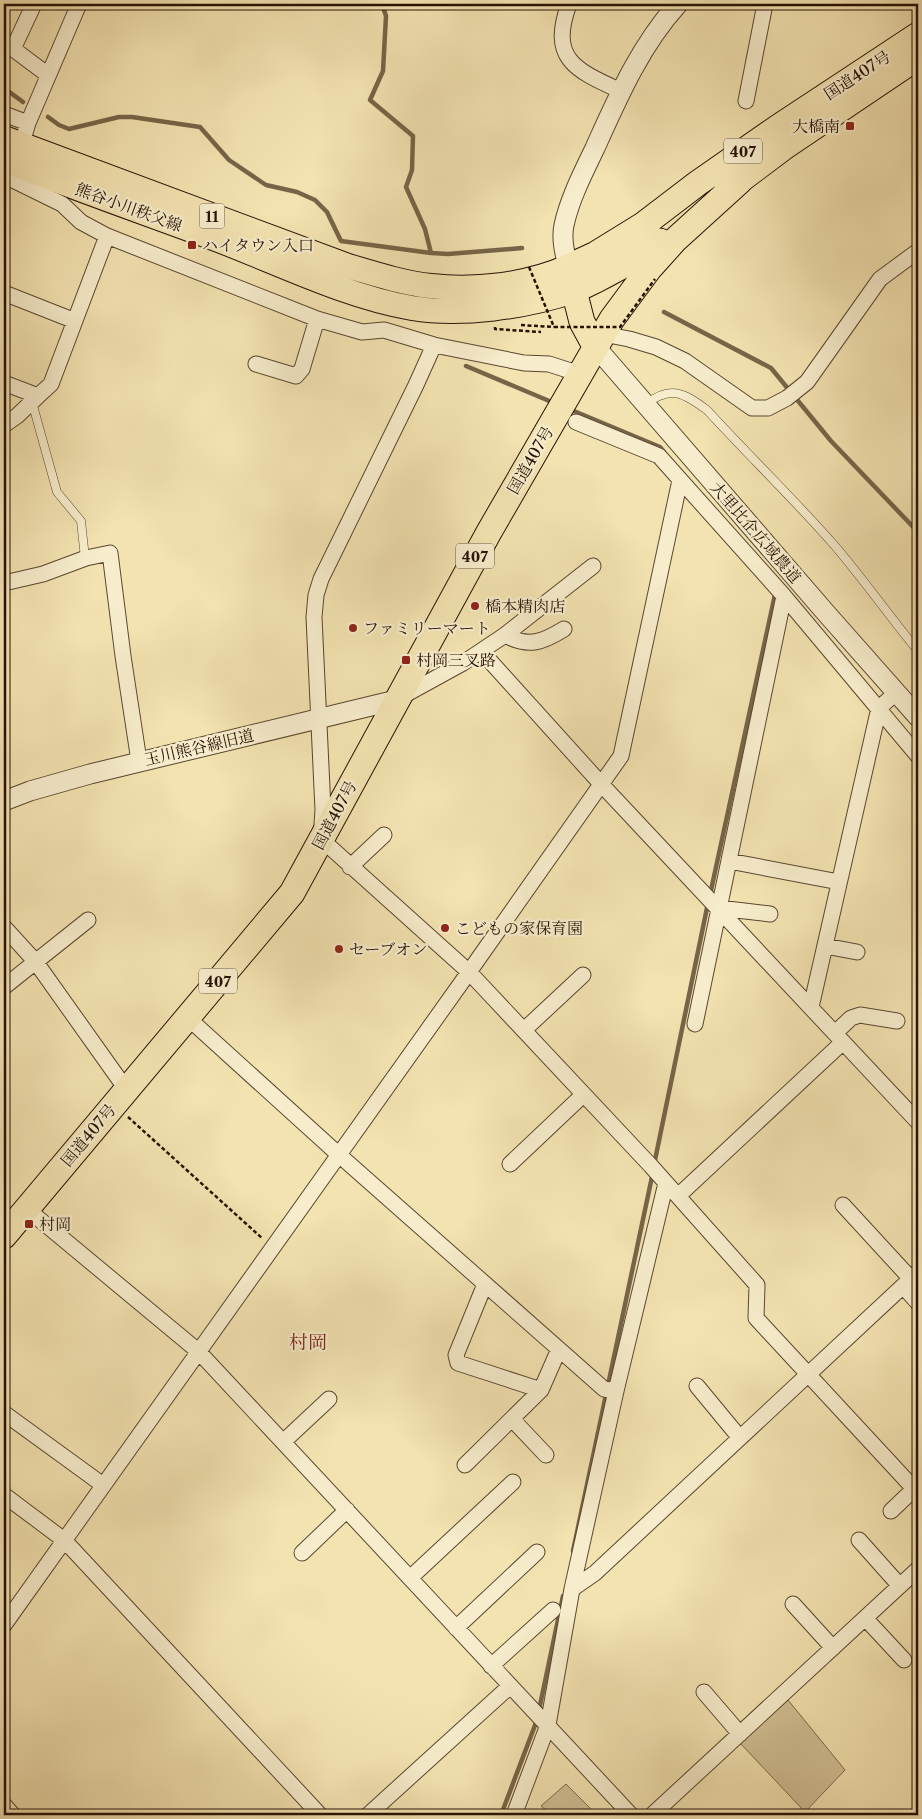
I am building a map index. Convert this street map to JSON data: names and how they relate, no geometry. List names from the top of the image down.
{
  "streets": {
    "highway": ["国道407号", "407"],
    "main road": ["熊谷小川秩父線", "11"],
    "street": ["大里比企広域農道", "玉川熊谷線旧道"]
  },
  "crossings": [
    ["国道407号", "熊谷小川秩父線"],
    ["国道407号", "大里比企広域農道"],
    ["国道407号", "玉川熊谷線旧道"]
  ],
  "districts": ["村岡"],
  "places": {
    "transit": [
      "大橋南",
      "ハイタウン入口",
      "村岡三叉路",
      "村岡"
    ],
    "other": [
      "橋本精肉店",
      "ファミリーマート",
      "こどもの家保育園",
      "セーブオン"
    ]
  }
}
